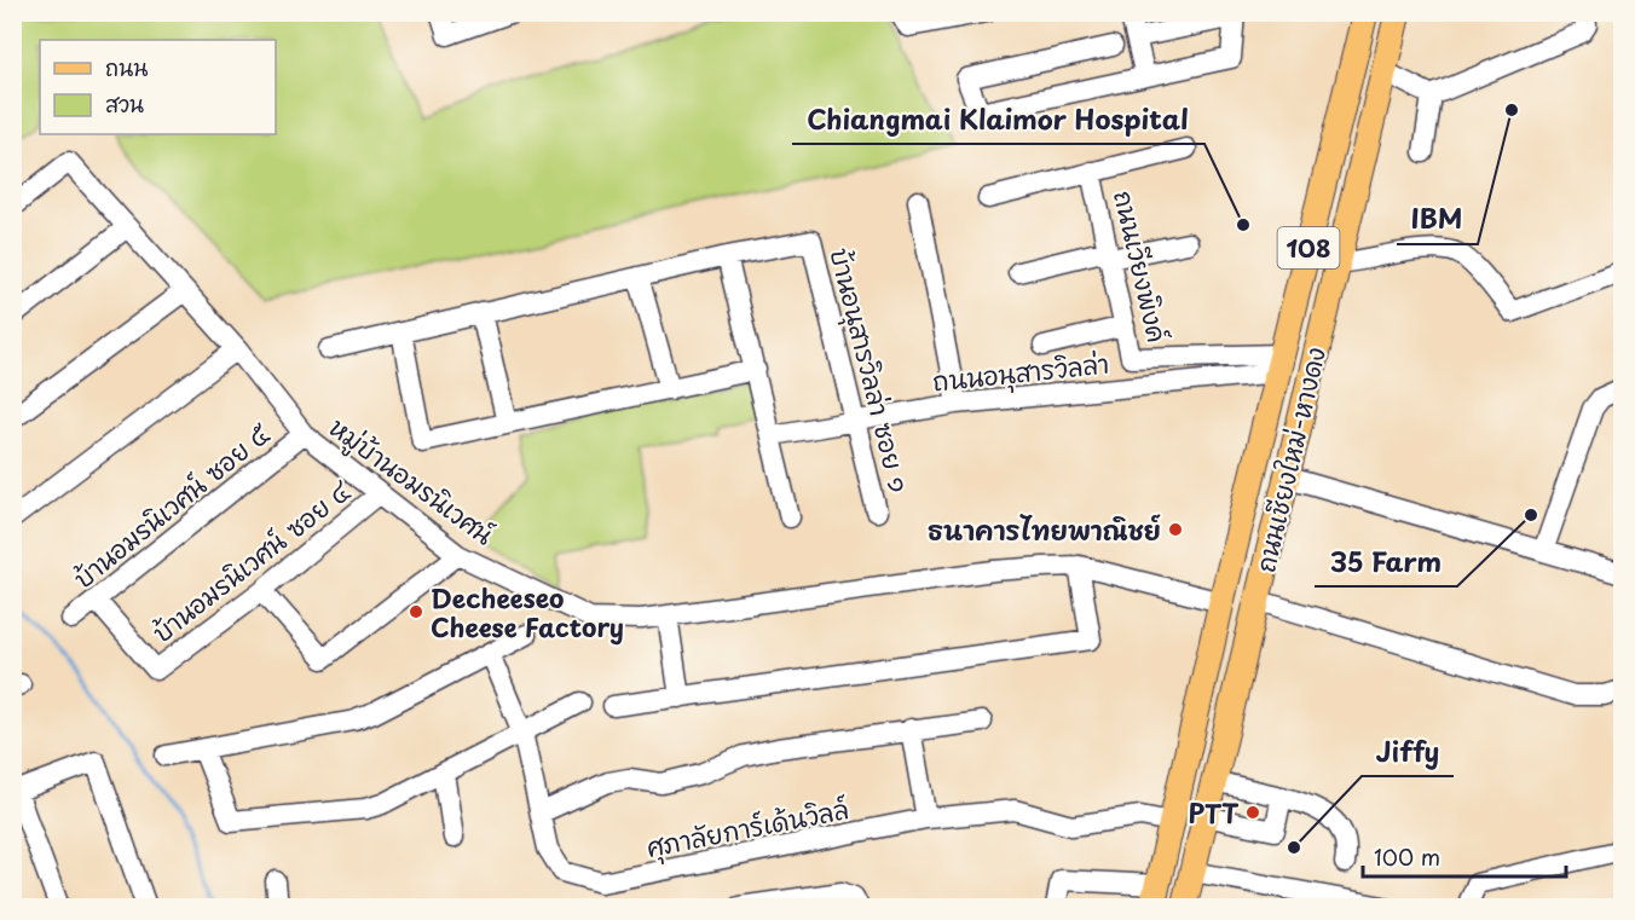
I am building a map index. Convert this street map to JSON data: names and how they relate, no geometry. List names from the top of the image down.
{
  "streets": {
    "main road": ["108", "ถนนเชียงใหม่-หางดง"],
    "street": [
      "ถนนเวียงพิงค์",
      "บ้านอนุสารวิลล่า ซอย ๑",
      "ถนนอนุสารวิลล่า",
      "หมู่บ้านอมรนิเวศน์",
      "บ้านอมรนิเวศน์ ซอย ๕",
      "บ้านอมรนิเวศน์ ซอย ๔",
      "ศุภาลัยการ์เด้นวิลล์"
    ]
  },
  "crossings": [
    ["ถนนเวียงพิงค์", "ถนนอนุสารวิลล่า"],
    ["ถนนเวียงพิงค์", "ถนนเชียงใหม่-หางดง"],
    ["บ้านอนุสารวิลล่า ซอย ๑", "ถนนอนุสารวิลล่า"],
    ["ถนนอนุสารวิลล่า", "ถนนเชียงใหม่-หางดง"],
    ["ถนนเชียงใหม่-หางดง", "หมู่บ้านอมรนิเวศน์"],
    ["ถนนเชียงใหม่-หางดง", "ศุภาลัยการ์เด้นวิลล์"],
    ["หมู่บ้านอมรนิเวศน์", "บ้านอมรนิเวศน์ ซอย ๕"],
    ["หมู่บ้านอมรนิเวศน์", "บ้านอมรนิเวศน์ ซอย ๔"],
    ["บ้านอมรนิเวศน์ ซอย ๕", "บ้านอมรนิเวศน์ ซอย ๔"]
  ],
  "places": [
    "IBM",
    "Chiangmai Klaimor Hospital",
    "35 Farm",
    "ธนาคารไทยพาณิชย์",
    "Decheeseo Cheese Factory",
    "PTT",
    "Jiffy"
  ],
  "legend": ["ถนน", "สวน"],
  "scale_bar": "100 m"
}
